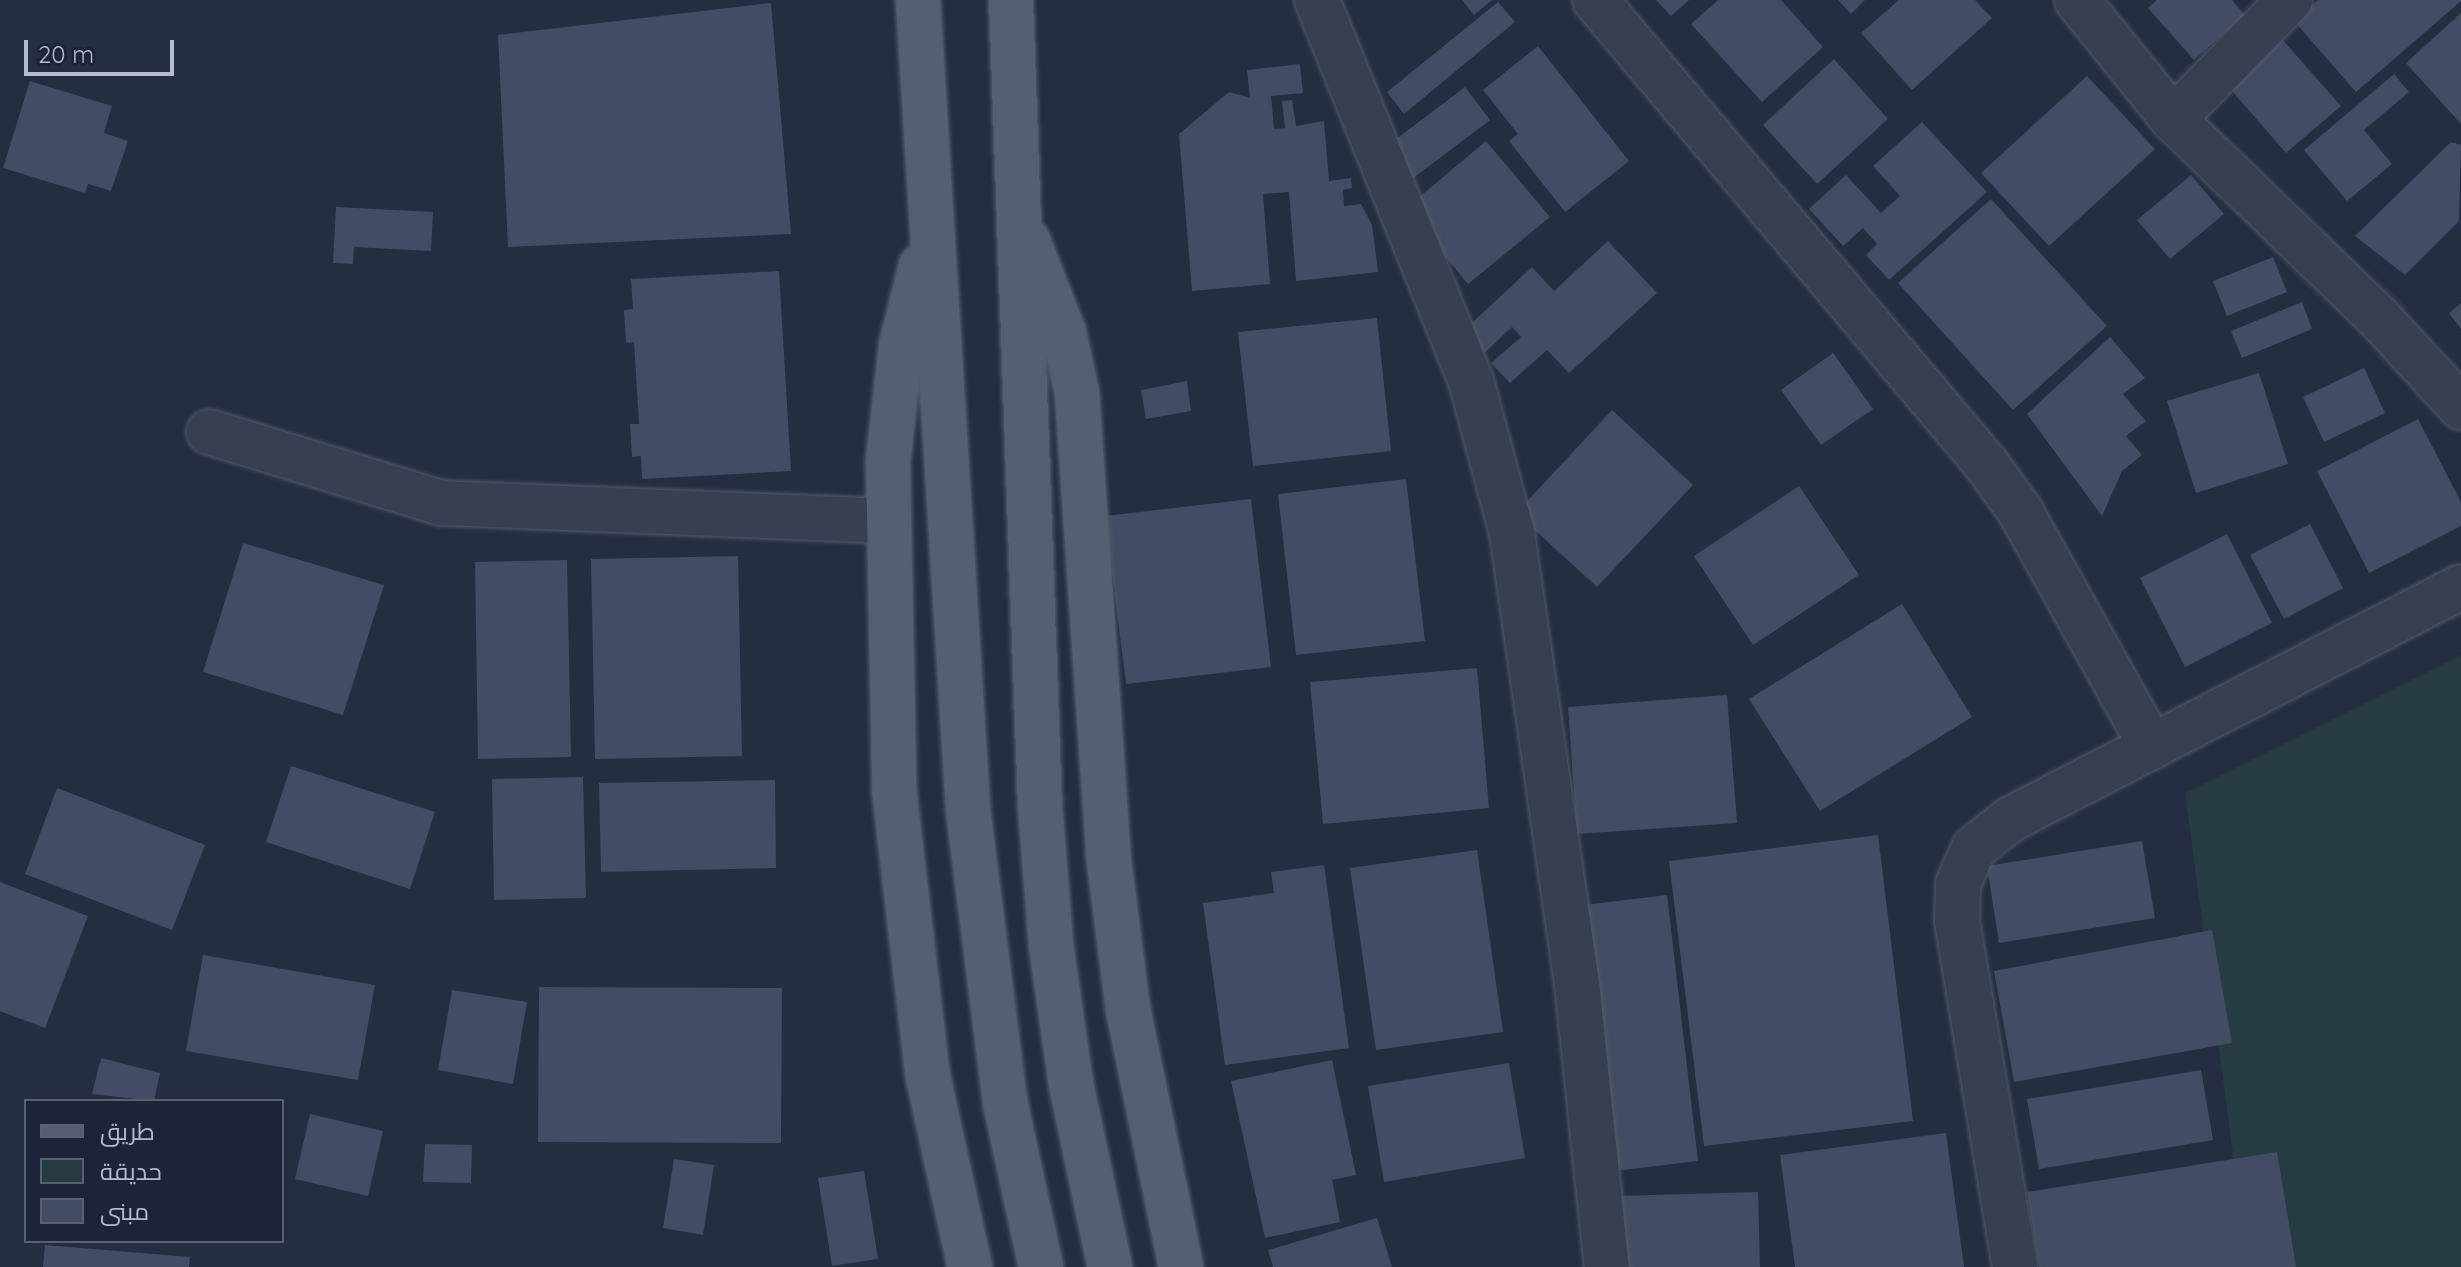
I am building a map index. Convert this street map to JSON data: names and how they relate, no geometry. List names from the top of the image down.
{
  "legend": ["طريق", "حديقة", "مبنى"],
  "scale_bar": "20 m"
}
